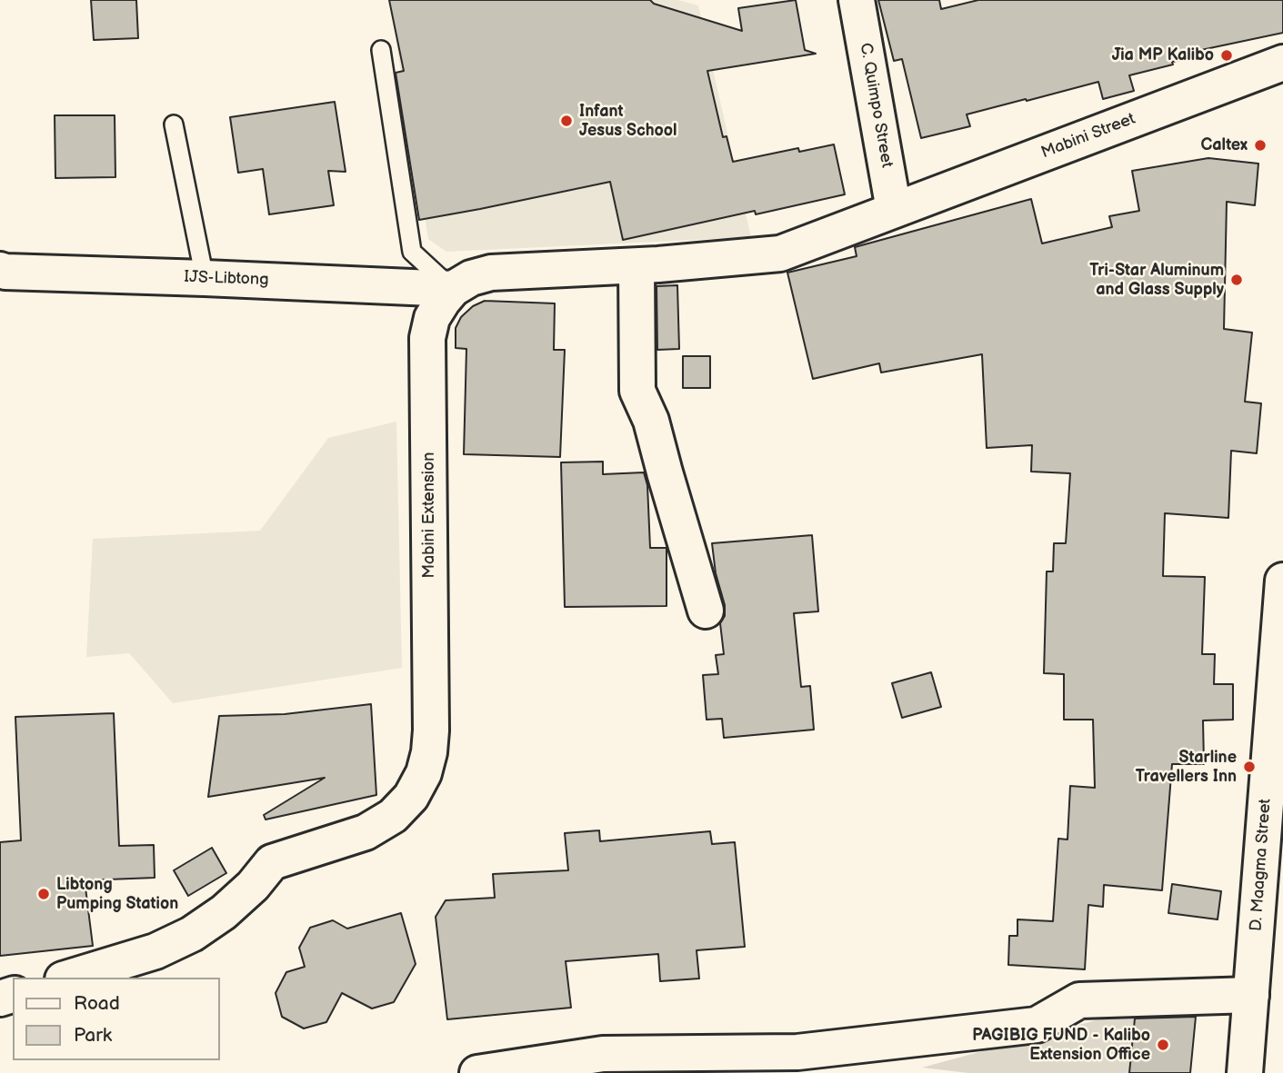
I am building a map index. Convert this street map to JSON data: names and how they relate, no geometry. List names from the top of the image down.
{
  "streets": {
    "street": [
      "C. Quimpo Street",
      "Mabini Street",
      "IJS-Libtong",
      "Mabini Extension",
      "D. Maagma Street"
    ]
  },
  "crossings": [
    ["C. Quimpo Street", "Mabini Street"],
    ["C. Quimpo Street", "Mabini Extension"],
    ["Mabini Street", "Mabini Extension"],
    ["IJS-Libtong", "Mabini Extension"]
  ],
  "places": [
    "Jia MP Kalibo",
    "Infant Jesus School",
    "Caltex",
    "Tri-Star Aluminum and Glass Supply",
    "Starline Travellers Inn",
    "Libtong Pumping Station",
    "PAGIBIG FUND - Kalibo Extension Office"
  ],
  "legend": ["Road", "Park"]
}
